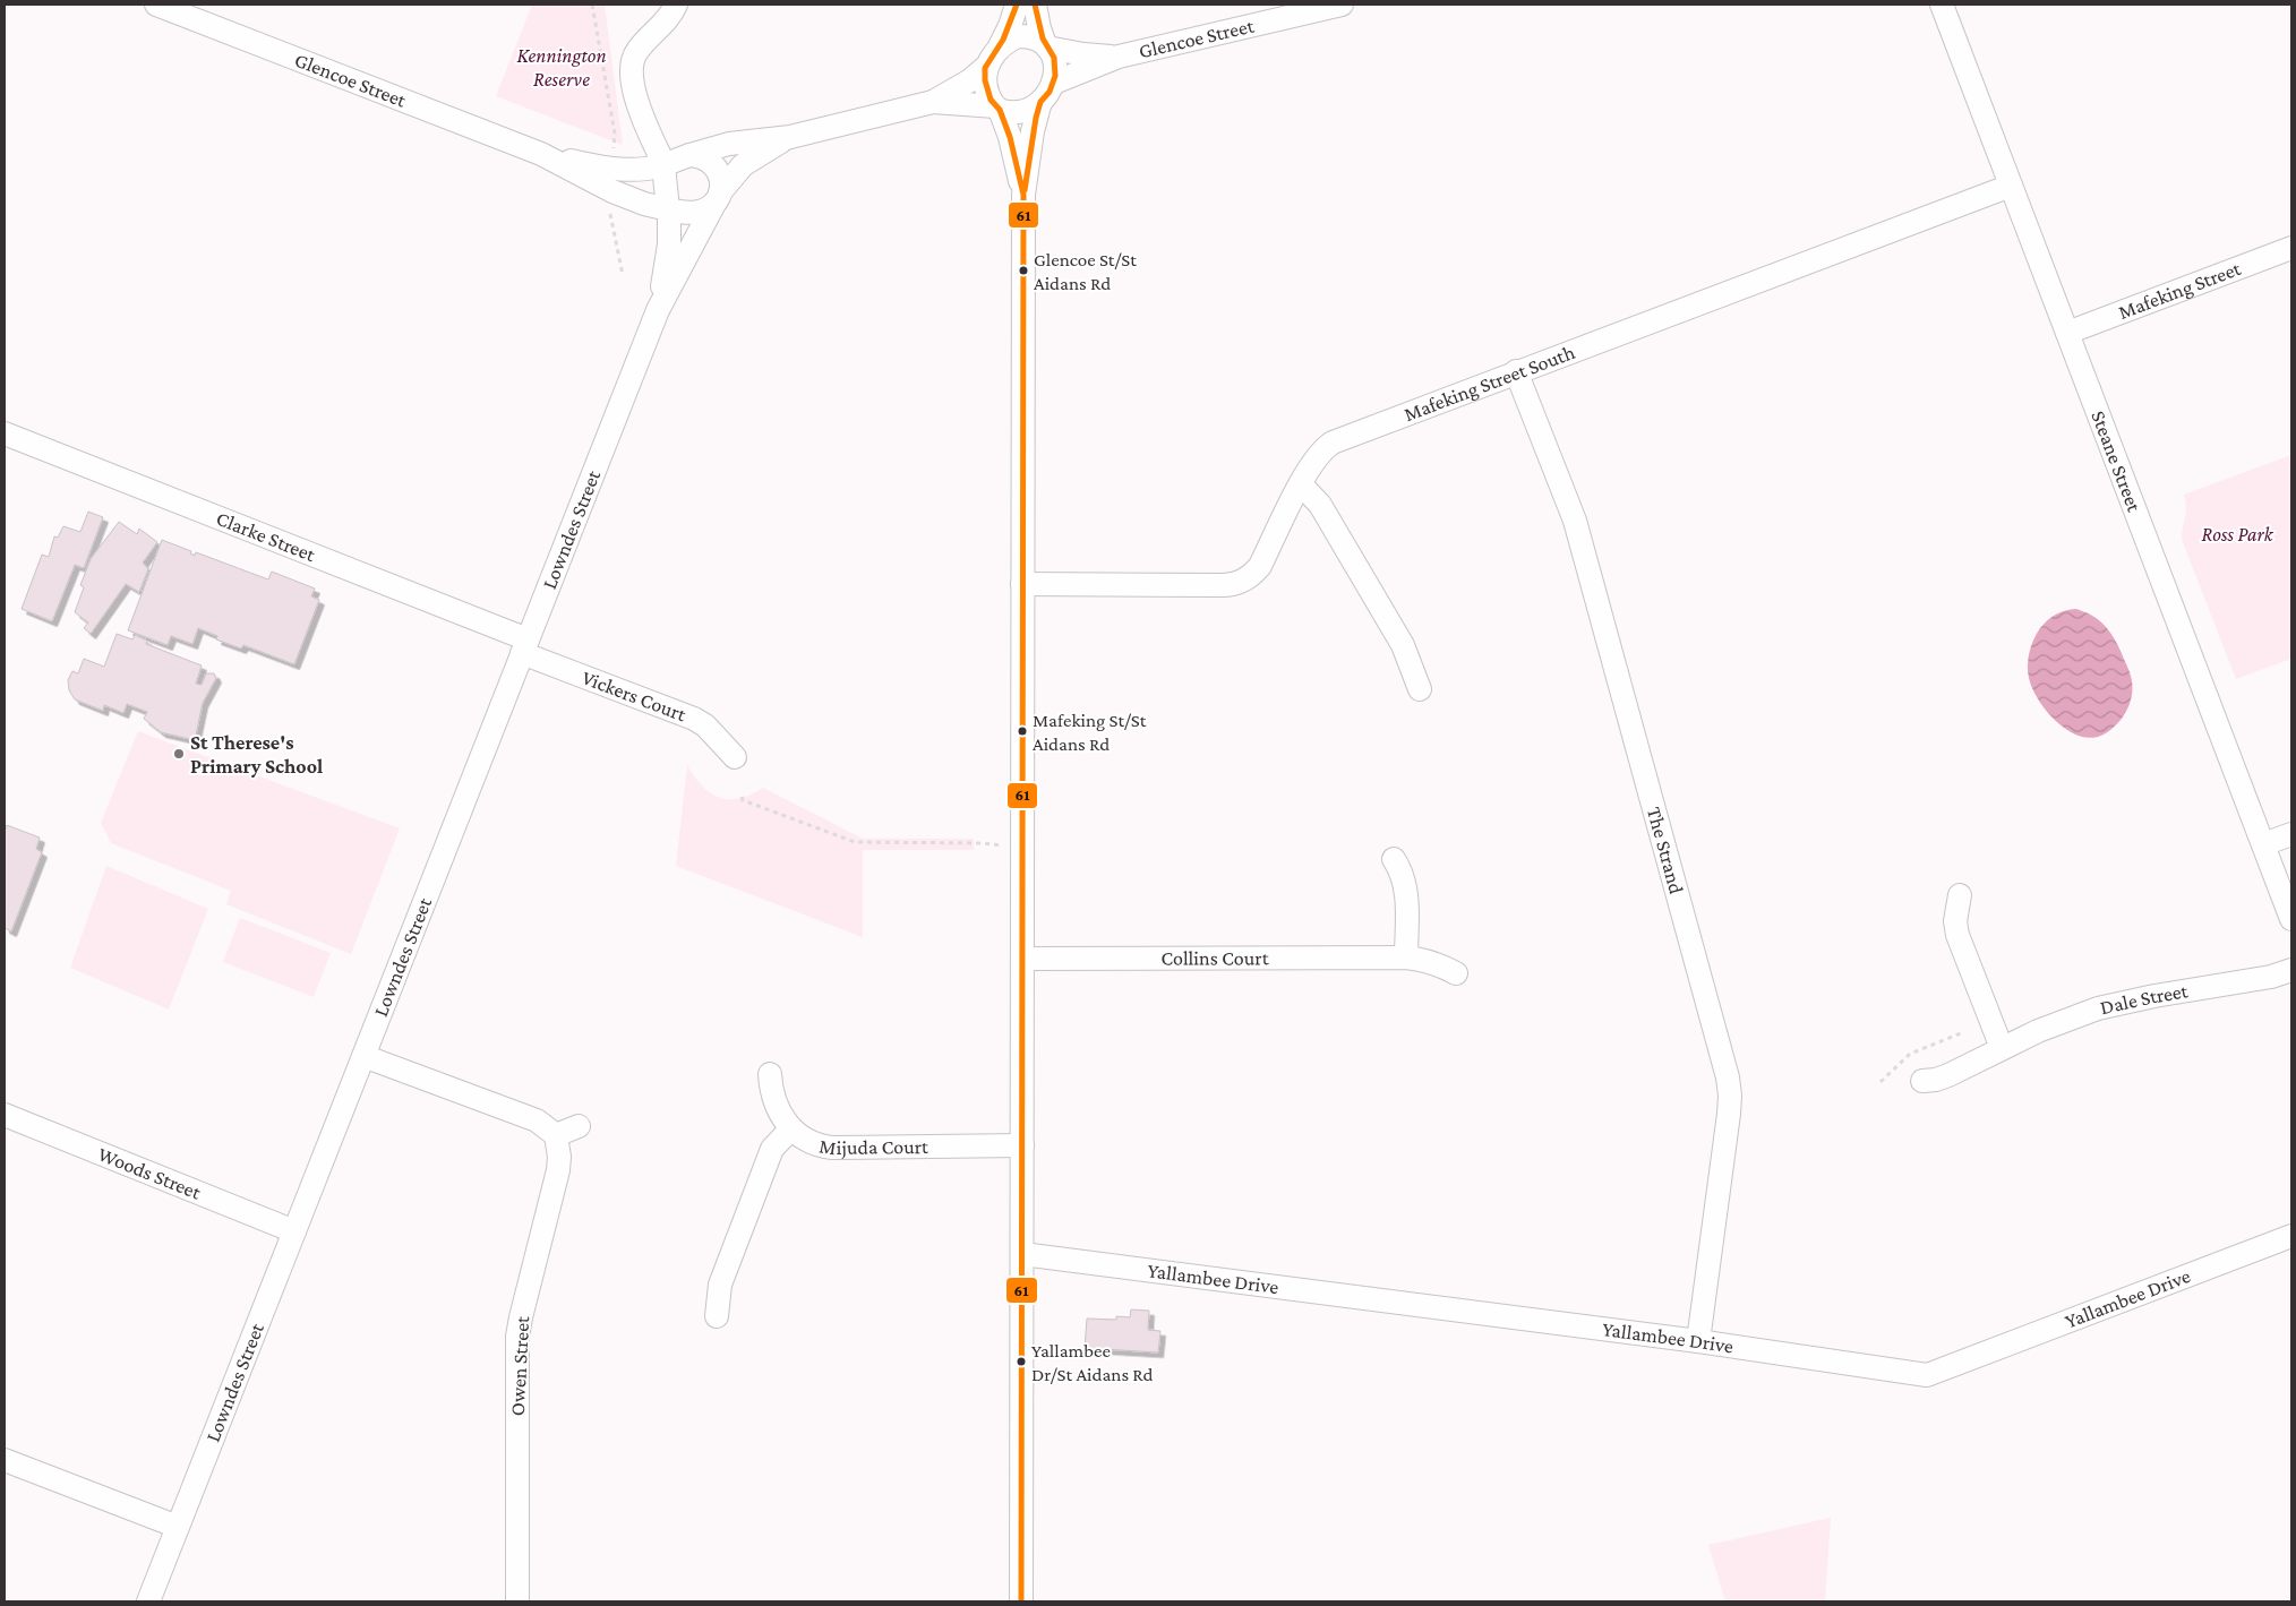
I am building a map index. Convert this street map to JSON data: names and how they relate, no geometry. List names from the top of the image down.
{
  "streets": {
    "street": [
      "Glencoe Street",
      "Mafeking Street",
      "Mafeking Street South",
      "Steane Street",
      "Lowndes Street",
      "Clarke Street",
      "Vickers Court",
      "The Strand",
      "Collins Court",
      "Dale Street",
      "Mijuda Court",
      "Woods Street",
      "Yallambee Drive",
      "Owen Street"
    ]
  },
  "crossings": [
    ["Glencoe Street", "Lowndes Street"],
    ["Mafeking Street", "Steane Street"],
    ["Mafeking Street South", "Steane Street"],
    ["Mafeking Street South", "The Strand"],
    ["Lowndes Street", "Clarke Street"],
    ["Lowndes Street", "Vickers Court"],
    ["Lowndes Street", "Woods Street"],
    ["Clarke Street", "Vickers Court"],
    ["The Strand", "Yallambee Drive"]
  ],
  "parks": ["Kennington Reserve", "Ross Park"],
  "places": [
    "Glencoe St/St Aidans Rd",
    "Mafeking St/St Aidans Rd",
    "St Therese's Primary School",
    "Yallambee Dr/St Aidans Rd"
  ],
  "lines": ["transit line 61"]
}
